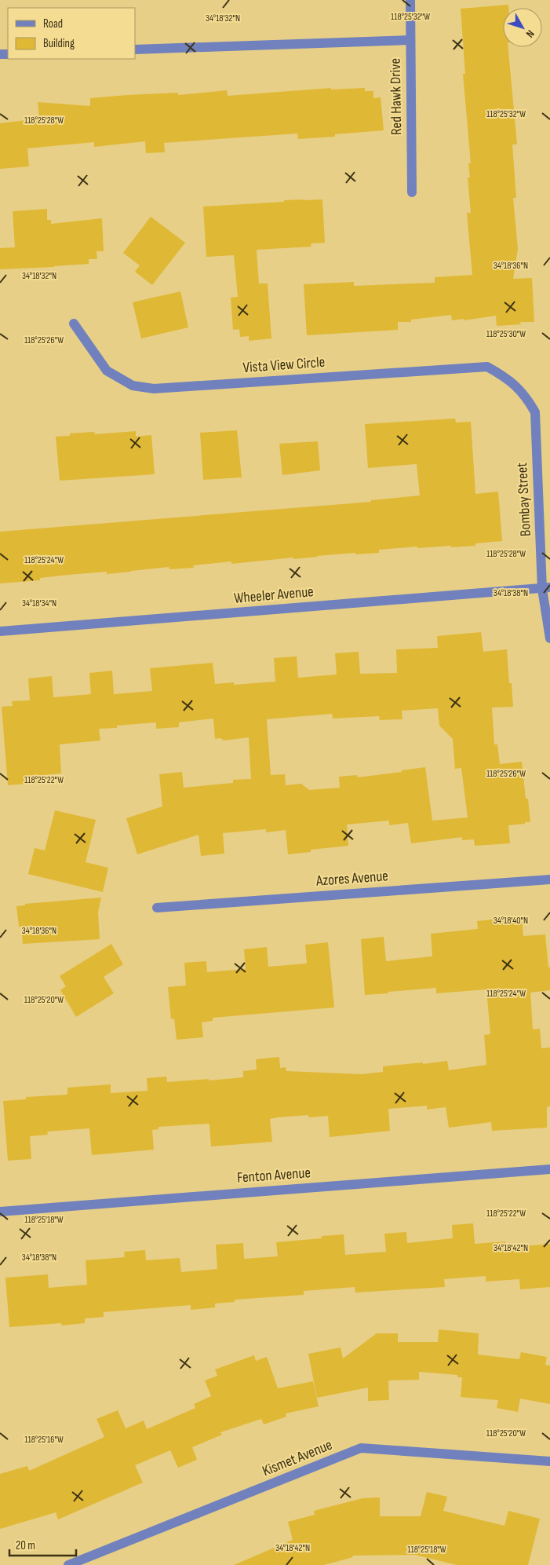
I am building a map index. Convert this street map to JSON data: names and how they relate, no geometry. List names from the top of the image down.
{
  "streets": {
    "street": [
      "Red Hawk Drive",
      "Vista View Circle",
      "Bombay Street",
      "Wheeler Avenue",
      "Azores Avenue",
      "Fenton Avenue",
      "Kismet Avenue"
    ]
  },
  "crossings": [
    ["Vista View Circle", "Bombay Street"],
    ["Bombay Street", "Wheeler Avenue"]
  ],
  "legend": ["Road", "Building"],
  "scale_bar": "20 m",
  "north": "bottom right",
  "coordinates": [
    "118°25'32\"W",
    "34°18'32\"N",
    "118°25'28\"W",
    "34°18'36\"N",
    "118°25'30\"W",
    "118°25'26\"W",
    "118°25'24\"W",
    "34°18'38\"N",
    "34°18'34\"N",
    "118°25'22\"W",
    "34°18'40\"N",
    "118°25'20\"W",
    "118°25'18\"W",
    "34°18'42\"N",
    "118°25'16\"W"
  ]
}
